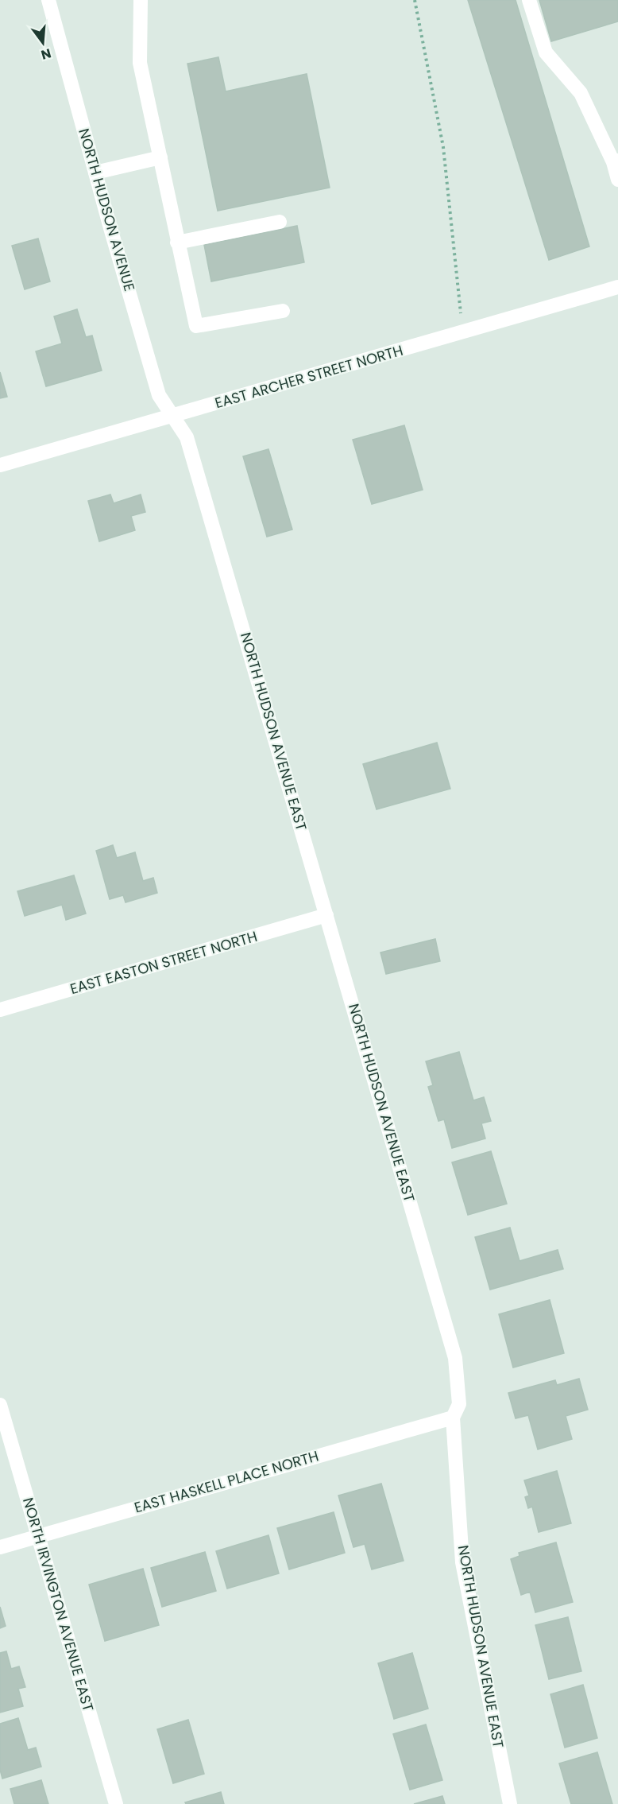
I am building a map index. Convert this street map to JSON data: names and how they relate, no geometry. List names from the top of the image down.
{
  "streets": {
    "street": [
      "NORTH HUDSON AVENUE",
      "EAST ARCHER STREET NORTH",
      "NORTH HUDSON AVENUE EAST",
      "EAST EASTON STREET NORTH",
      "EAST HASKELL PLACE NORTH",
      "NORTH IRVINGTON AVENUE EAST"
    ]
  },
  "crossings": [
    ["NORTH HUDSON AVENUE", "EAST ARCHER STREET NORTH"],
    ["NORTH HUDSON AVENUE", "NORTH HUDSON AVENUE EAST"],
    ["EAST ARCHER STREET NORTH", "NORTH HUDSON AVENUE EAST"],
    ["NORTH HUDSON AVENUE EAST", "EAST EASTON STREET NORTH"],
    ["NORTH HUDSON AVENUE EAST", "EAST HASKELL PLACE NORTH"],
    ["EAST HASKELL PLACE NORTH", "NORTH IRVINGTON AVENUE EAST"]
  ],
  "north": "bottom"
}
